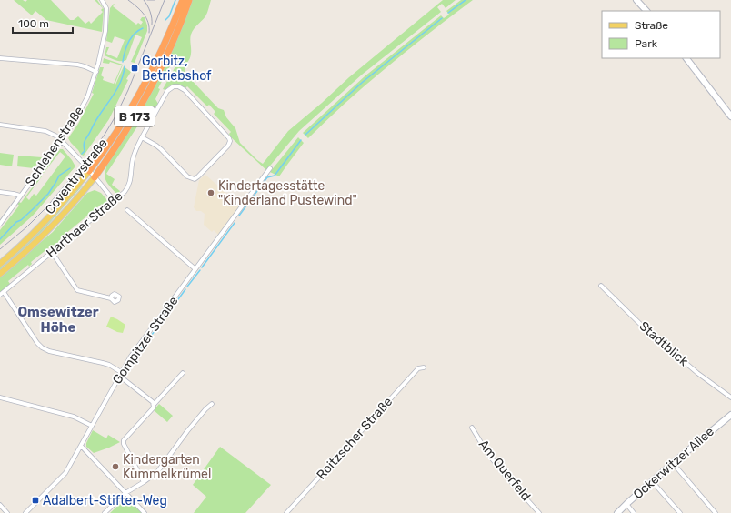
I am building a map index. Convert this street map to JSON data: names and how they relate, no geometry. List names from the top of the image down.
{
  "streets": {
    "highway": ["B 173", "Coventrystraße"],
    "street": [
      "Schlehenstraße",
      "Harthaer Straße",
      "Gompitzer Straße",
      "Stadtblick",
      "Roitzscher Straße",
      "Ockerwitzer Allee",
      "Am Querfeld"
    ]
  },
  "districts": ["Omsewitzer Höhe"],
  "places": {
    "transit": ["Gorbitz, Betriebshof", "Adalbert-Stifter-Weg"],
    "other": ["Kindertagesstätte \"Kinderland Pustewind\"", "Kindergarten Kümmelkrümel"]
  },
  "legend": ["Straße", "Park"],
  "scale_bar": "100 m"
}
